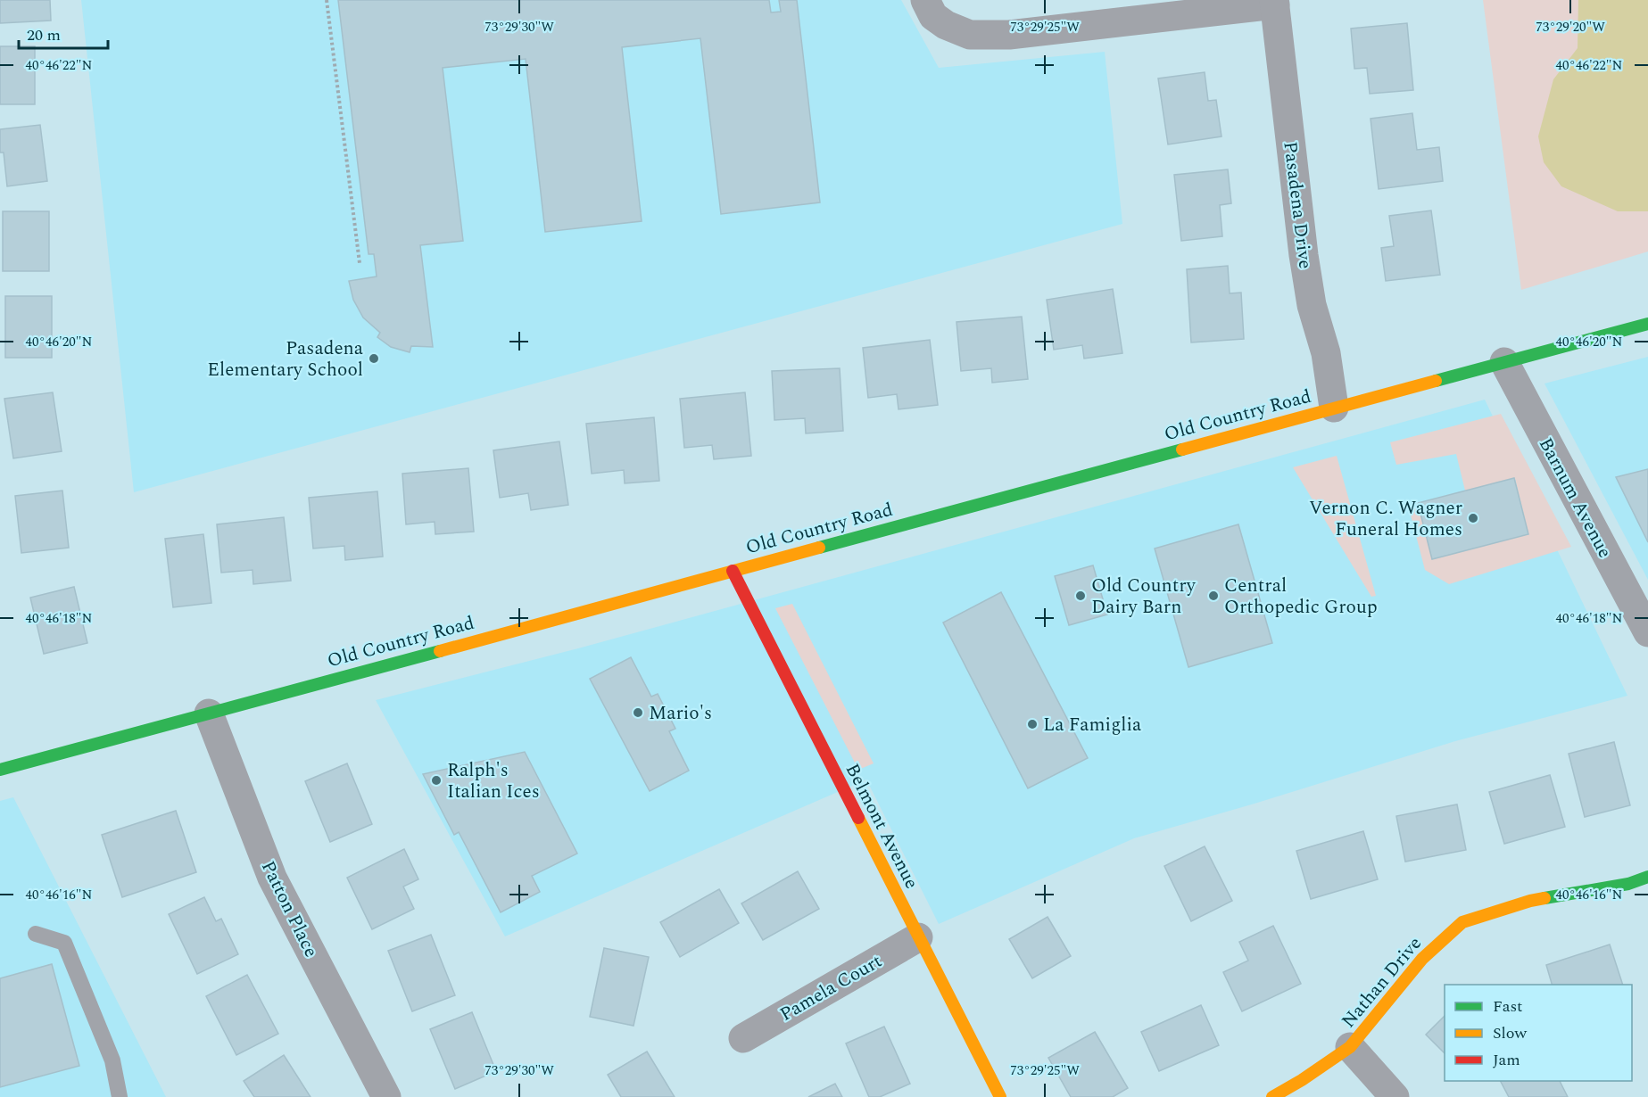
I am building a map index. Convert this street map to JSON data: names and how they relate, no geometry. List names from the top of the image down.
{
  "streets": {
    "main road": ["Old Country Road", "Belmont Avenue", "Nathan Drive"],
    "street": [
      "Pasadena Drive",
      "Barnum Avenue",
      "Patton Place",
      "Pamela Court"
    ]
  },
  "crossings": [
    ["Pasadena Drive", "Old Country Road"],
    ["Old Country Road", "Barnum Avenue"],
    ["Old Country Road", "Belmont Avenue"],
    ["Old Country Road", "Patton Place"],
    ["Belmont Avenue", "Pamela Court"]
  ],
  "places": [
    "Pasadena Elementary School",
    "Vernon C. Wagner Funeral Homes",
    "Old Country Dairy Barn",
    "Central Orthopedic Group",
    "Mario's",
    "La Famiglia",
    "Ralph's Italian Ices"
  ],
  "legend": ["Fast", "Slow", "Jam"],
  "scale_bar": "20 m",
  "coordinates": [
    "73°29'30\"W",
    "73°29'25\"W",
    "73°29'20\"W",
    "40°46'22\"N",
    "40°46'20\"N",
    "40°46'18\"N",
    "40°46'16\"N"
  ]
}
